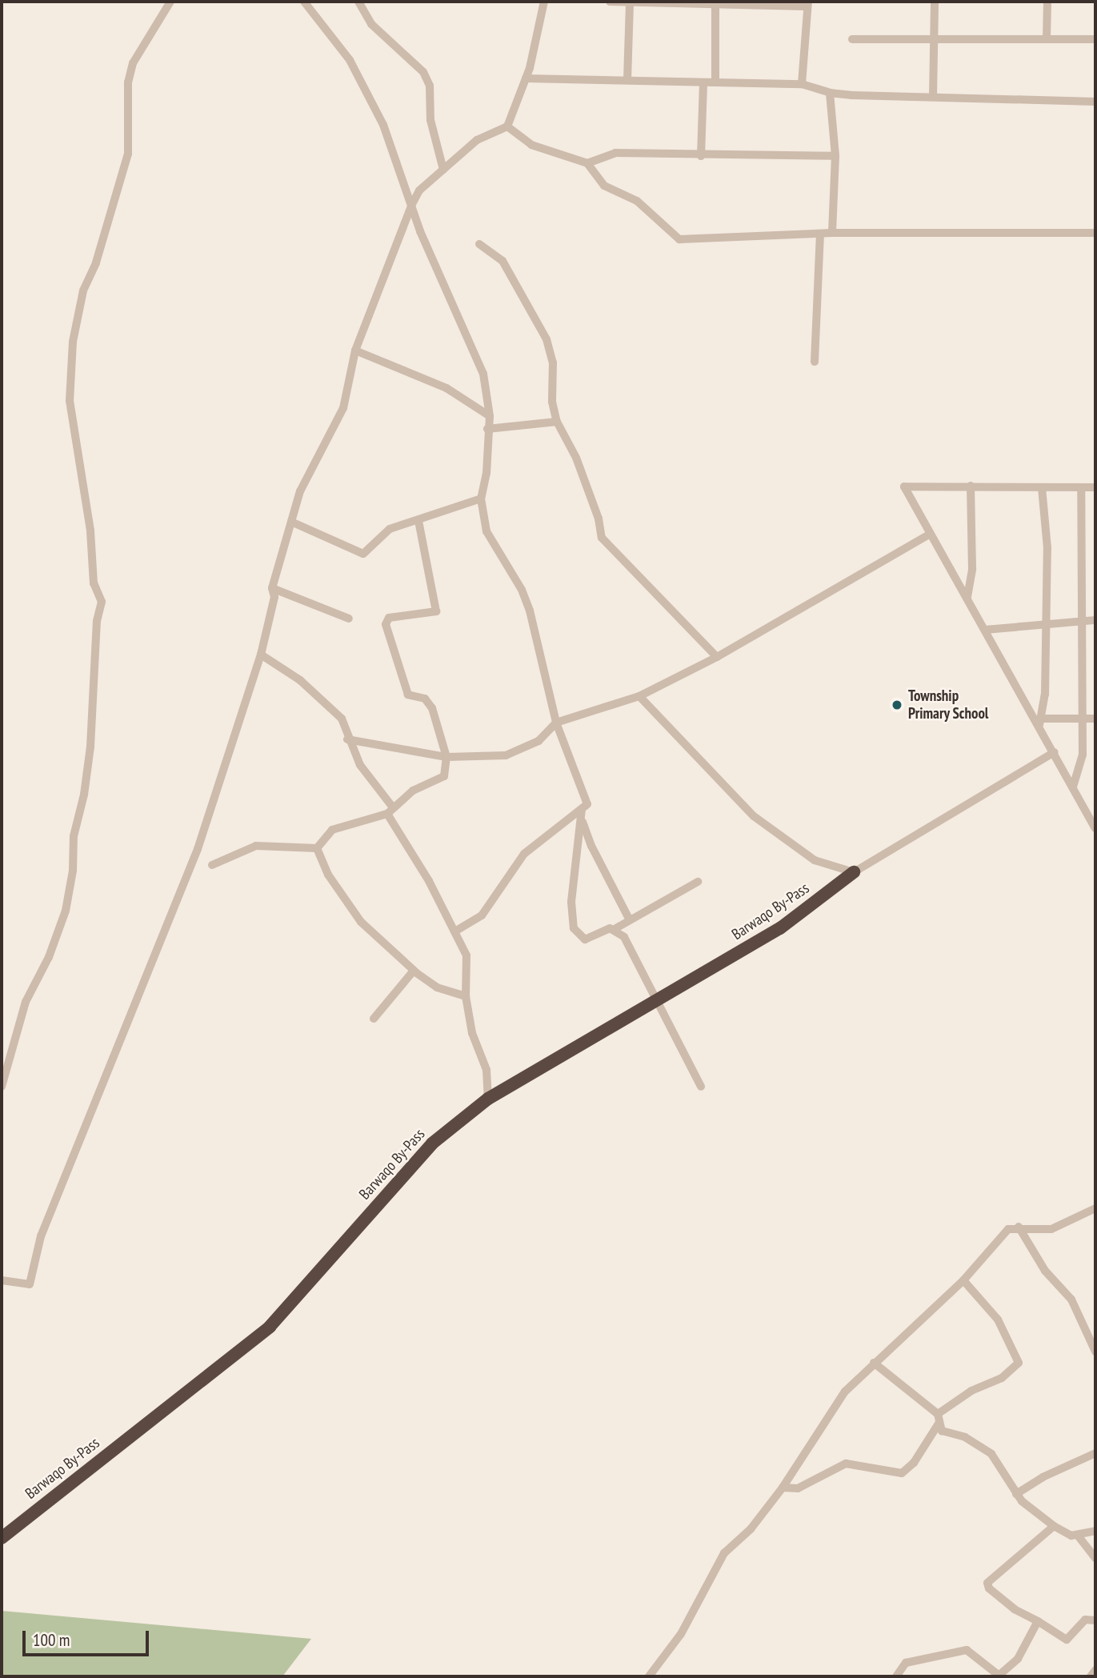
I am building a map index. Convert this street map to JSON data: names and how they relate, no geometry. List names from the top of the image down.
{
  "streets": {
    "highway": ["Barwaqo By-Pass"]
  },
  "places": ["Township Primary School"],
  "scale_bar": "100 m"
}
